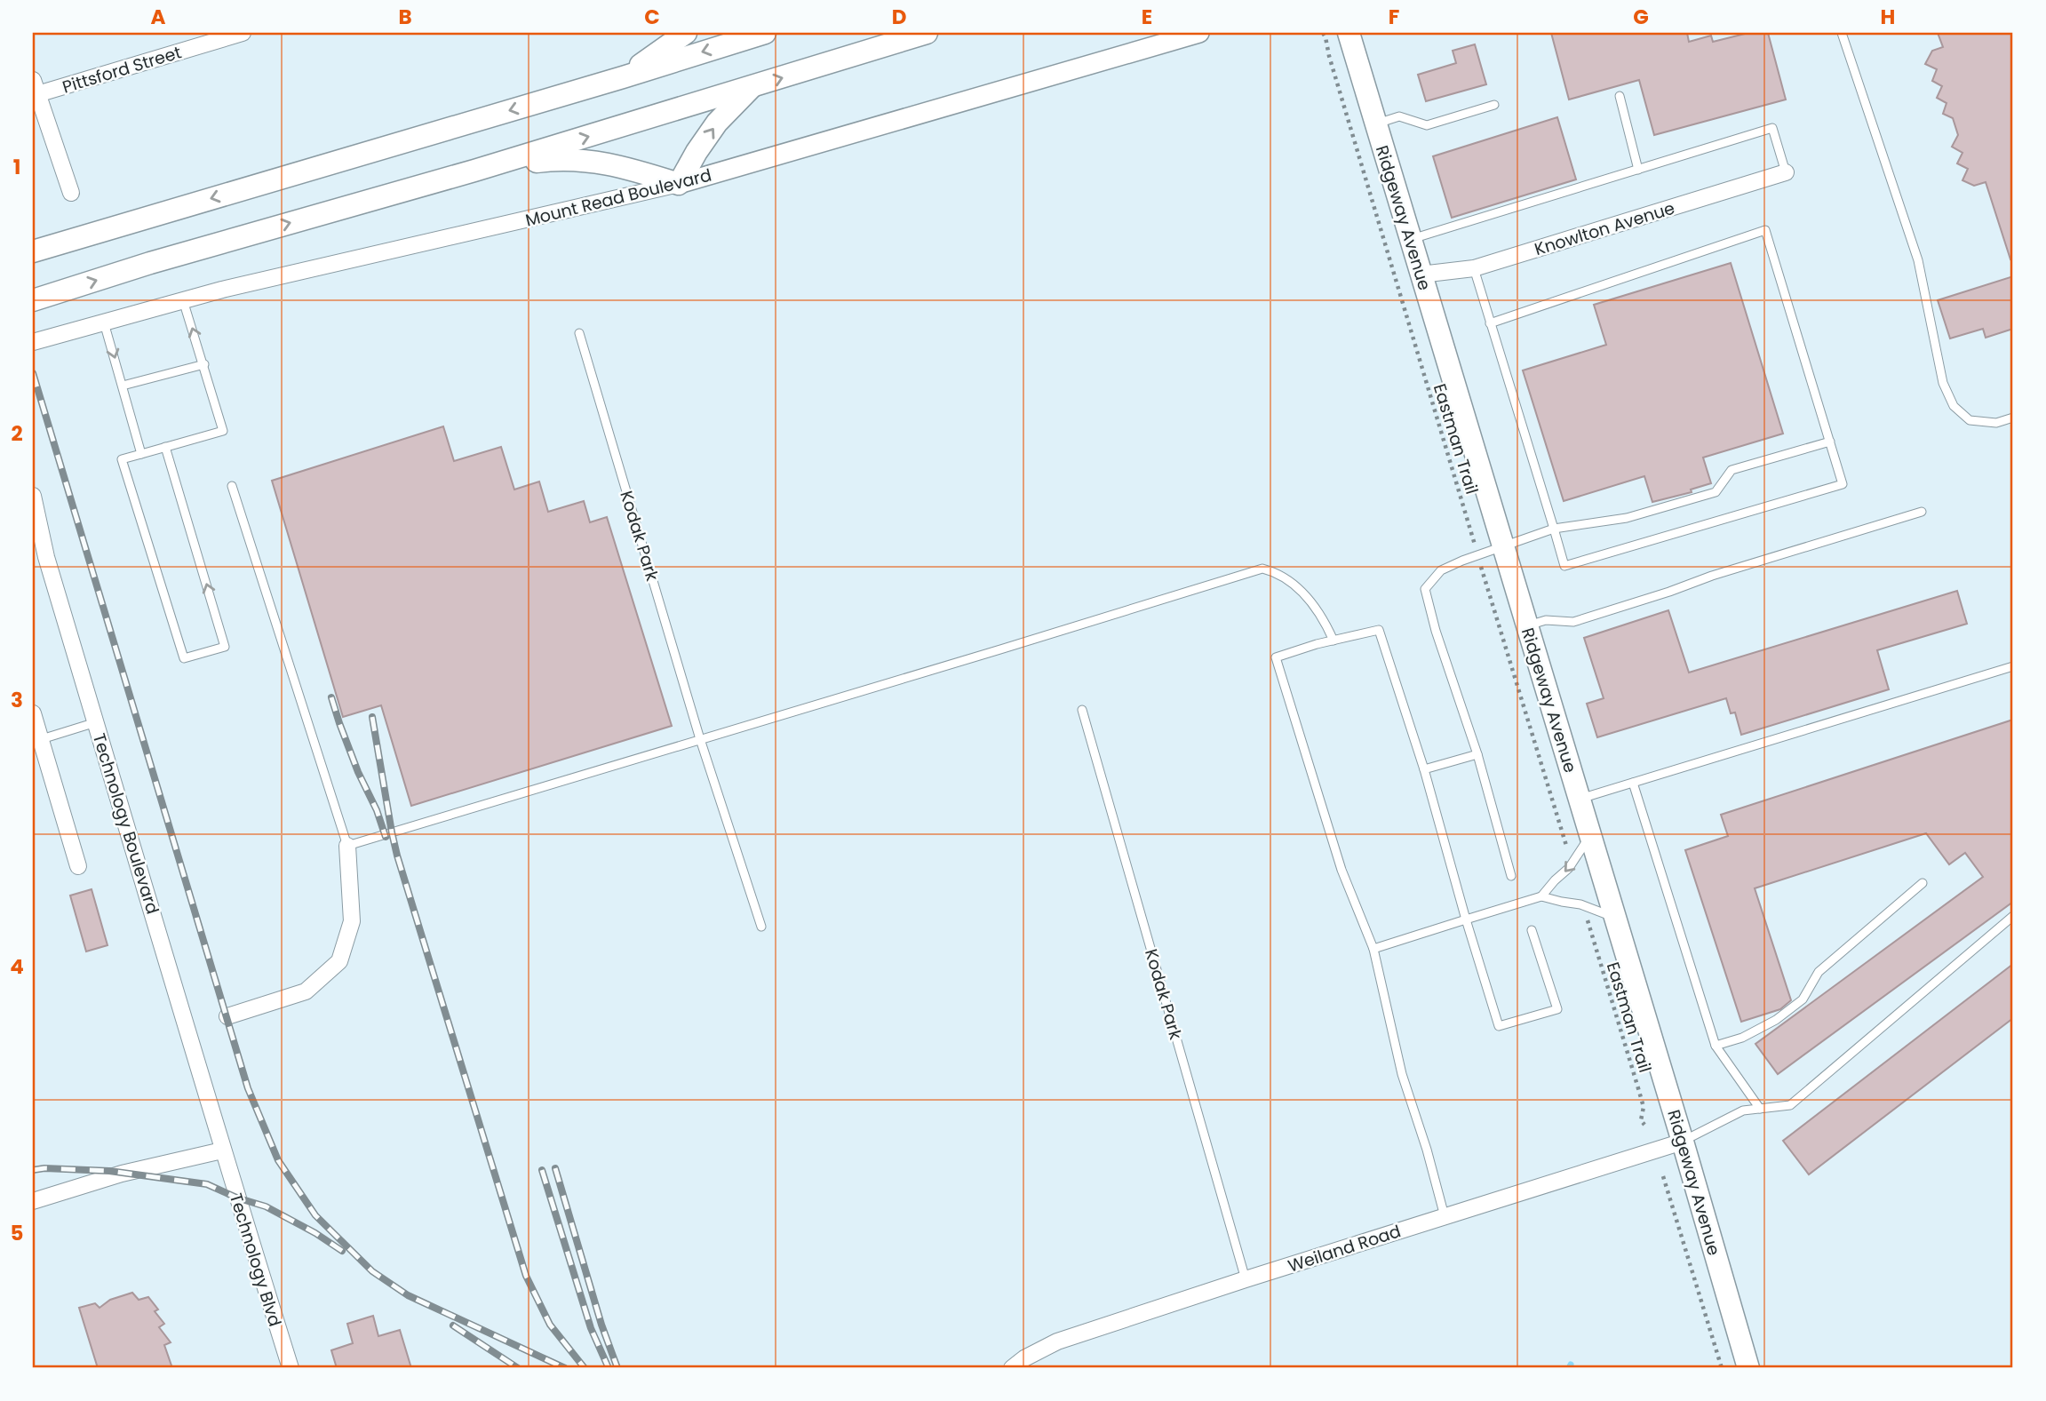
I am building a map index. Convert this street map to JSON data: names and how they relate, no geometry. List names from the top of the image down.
{
  "streets": {
    "main road": ["Ridgeway Avenue"],
    "street": [
      "Pittsford Street",
      "Mount Read Boulevard",
      "Knowlton Avenue",
      "Technology Boulevard",
      "Weiland Road",
      "Technology Blvd"
    ],
    "lane": ["Kodak Park"],
    "path": ["Eastman Trail"]
  },
  "crossings": [
    ["Ridgeway Avenue", "Knowlton Avenue"],
    ["Ridgeway Avenue", "Weiland Road"],
    ["Kodak Park", "Weiland Road"],
    ["Technology Boulevard", "Technology Blvd"]
  ],
  "grid": {
    "columns": [
      "A",
      "B",
      "C",
      "D",
      "E",
      "F",
      "G",
      "H"
    ],
    "rows": [
      "1",
      "2",
      "3",
      "4",
      "5"
    ]
  }
}
